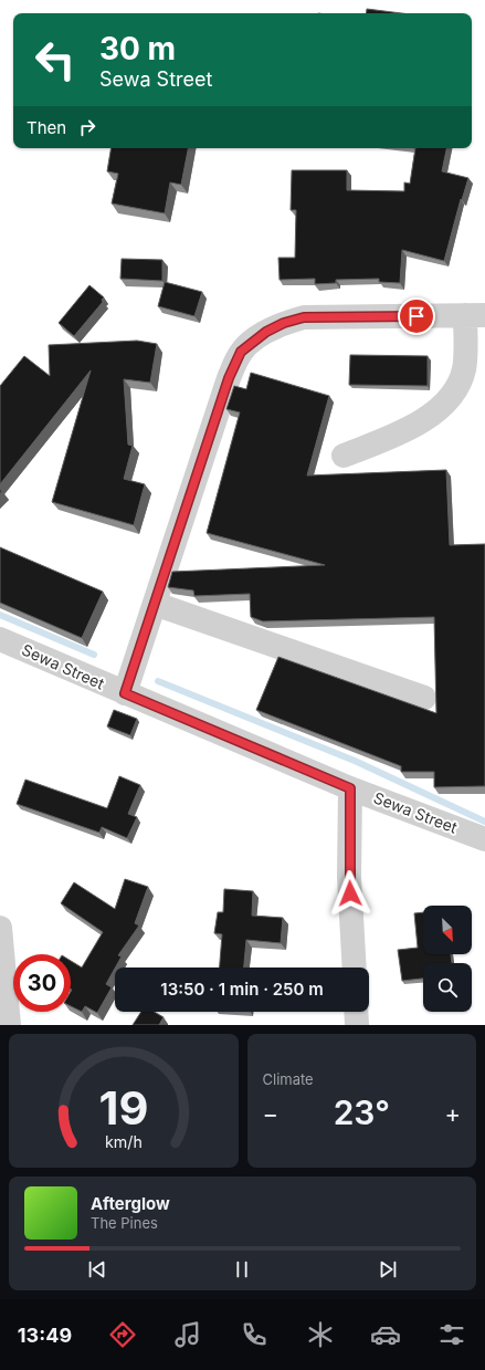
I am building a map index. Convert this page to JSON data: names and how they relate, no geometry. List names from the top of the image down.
{
  "streets": {
    "street": ["Sewa Street"]
  },
  "north": "bottom right",
  "page": {
    "turn": ["30 m", "Sewa Street"],
    "then": "Then",
    "limit": "30",
    "trip": "13:50 · 1 min · 250 m",
    "tile": "Climate",
    "heat": ["−", "23°", "+"],
    "song": ["Afterglow", "The Pines"],
    "tabs": "13:49",
    "gauge": ["19", "km/h"]
  }
}
